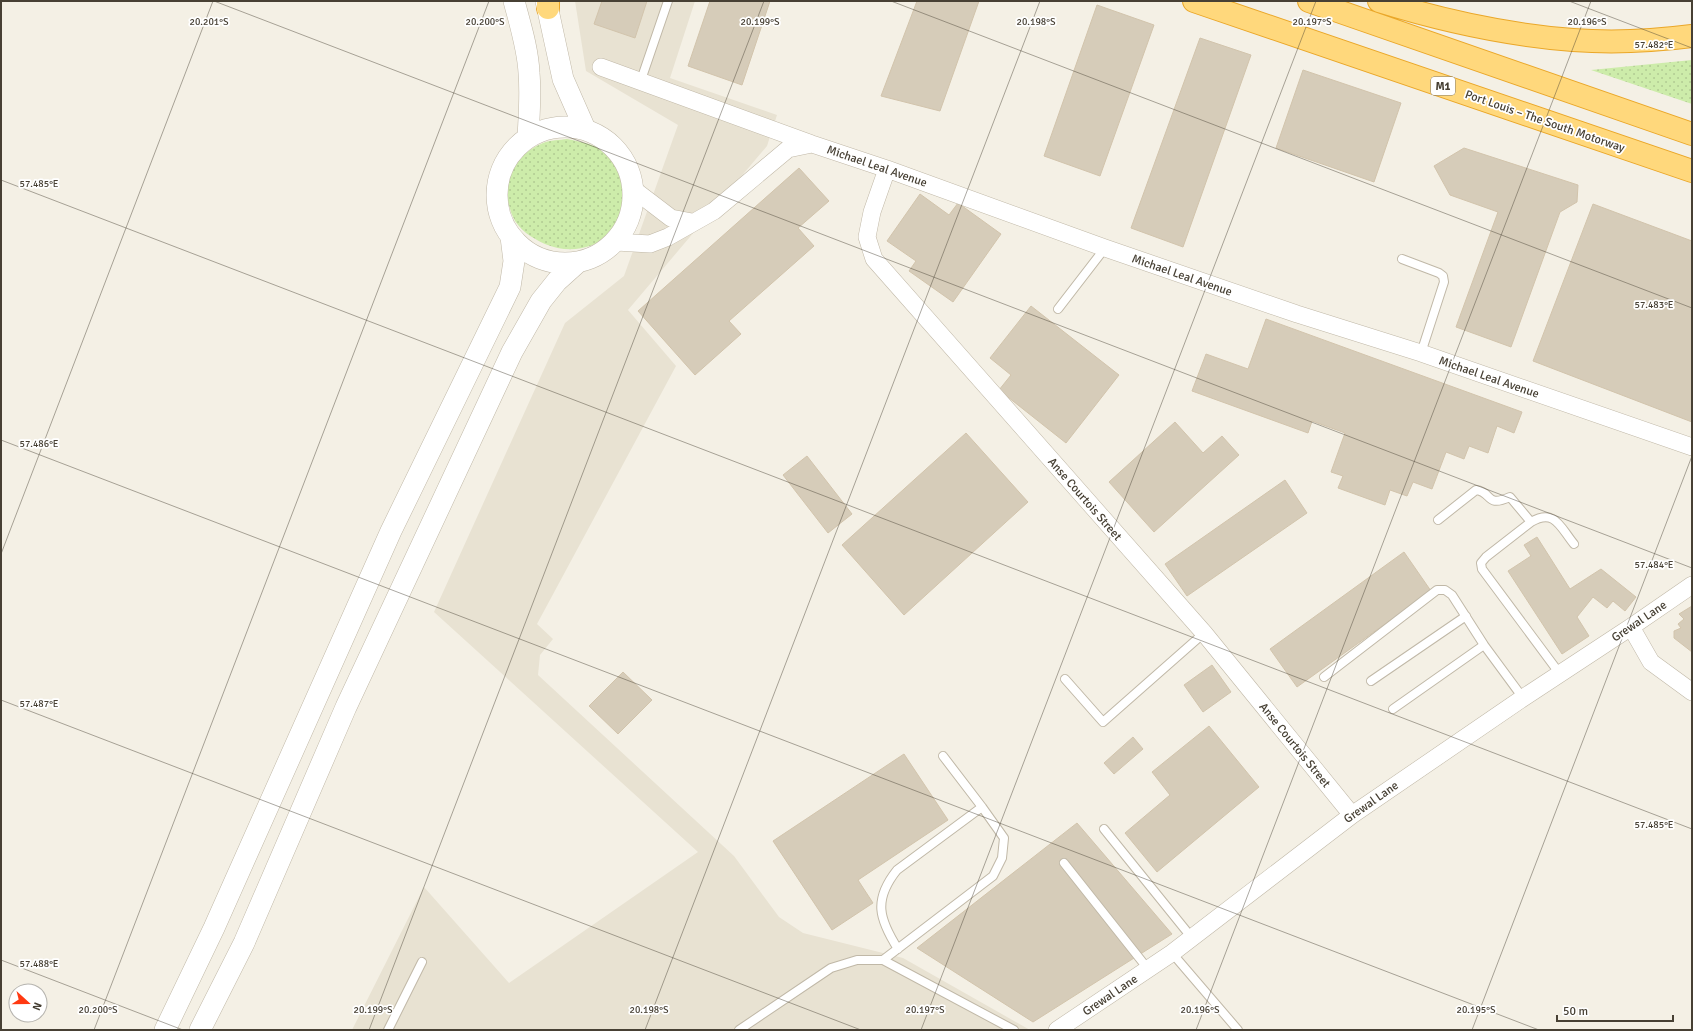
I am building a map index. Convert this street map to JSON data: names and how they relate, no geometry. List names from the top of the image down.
{
  "streets": {
    "highway": ["M1", "Port Louis – The South Motorway"],
    "street": ["Michael Leal Avenue", "Anse Courtois Street", "Grewal Lane"]
  },
  "crossings": [
    ["Michael Leal Avenue", "Anse Courtois Street"],
    ["Anse Courtois Street", "Grewal Lane"]
  ],
  "scale_bar": "50 m",
  "north": "right",
  "coordinates": [
    "20.201°S",
    "20.200°S",
    "20.199°S",
    "20.198°S",
    "20.197°S",
    "20.196°S",
    "57.482°E",
    "57.485°E",
    "57.483°E",
    "57.486°E",
    "57.484°E",
    "57.487°E",
    "57.488°E",
    "20.195°S"
  ]
}
